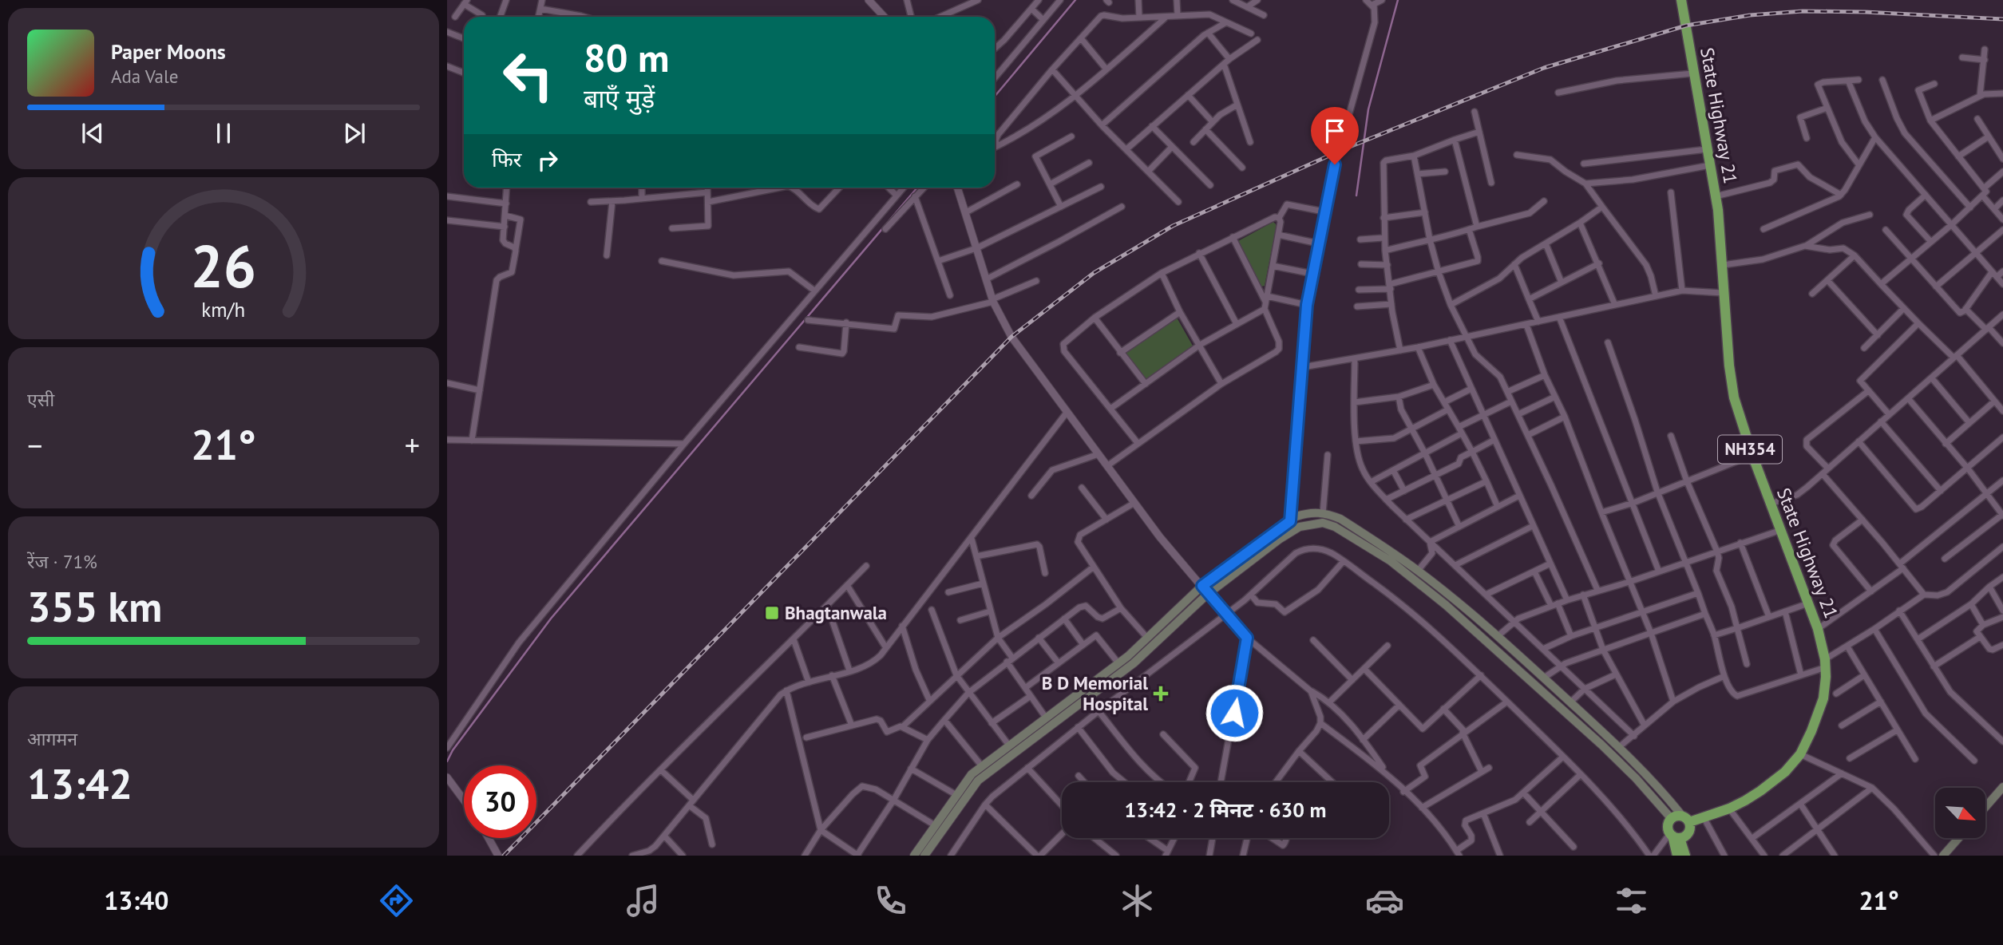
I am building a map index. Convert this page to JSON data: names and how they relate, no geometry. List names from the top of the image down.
{
  "streets": {
    "highway": ["State Highway 21", "NH354"]
  },
  "places": {
    "transit": ["Bhagtanwala"],
    "health": ["B D Memorial Hospital"]
  },
  "north": "bottom right",
  "page": {
    "turn": ["80 m", "बाएँ मुड़ें"],
    "song": ["Paper Moons", "Ada Vale"],
    "then": "फिर",
    "tile": [
      "एसी",
      ["रेंज · 71%", "355 km"],
      ["आगमन", "13:42"]
    ],
    "heat": ["−", "21°", "+"],
    "limit": "30",
    "trip": "13:42 · 2 मिनट · 630 m",
    "tabs": ["13:40", "21°"],
    "gauge": ["26", "km/h"]
  }
}
